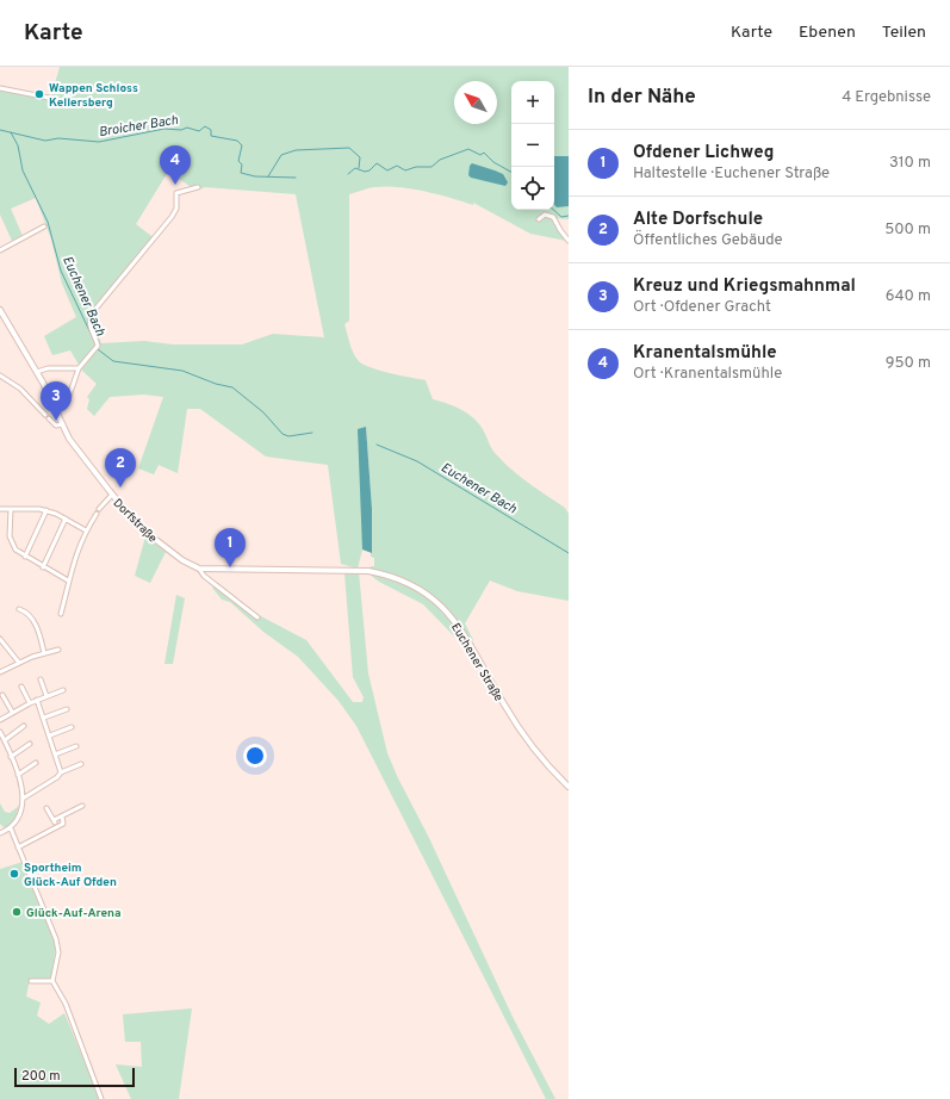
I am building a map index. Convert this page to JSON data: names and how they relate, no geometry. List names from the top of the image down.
{
  "streets": {
    "main road": ["Dorfstraße", "Euchener Straße"]
  },
  "crossings": [
    ["Dorfstraße", "Euchener Straße"]
  ],
  "water": ["Broicher Bach", "Euchener Bach"],
  "places": ["Wappen Schloss Kellersberg", "Sportheim Glück-Auf Ofden", "Glück-Auf-Arena"],
  "scale_bar": "200 m",
  "north": "top left",
  "page": {
    "header": "Karte",
    "nav": ["Karte", "Ebenen", "Teilen"],
    "heading": ["In der Nähe", "4 Ergebnisse"],
    "map_buttons": ["+", "−"],
    "list": [
      {
        "mark": "1",
        "name": "Ofdener Lichweg",
        "note": "Haltestelle · Euchener Straße",
        "value": "310 m"
      },
      {
        "mark": "2",
        "name": "Alte Dorfschule",
        "note": "Öffentliches Gebäude",
        "value": "500 m"
      },
      {
        "mark": "3",
        "name": "Kreuz und Kriegsmahnmal",
        "note": "Ort · Ofdener Gracht",
        "value": "640 m"
      },
      {
        "mark": "4",
        "name": "Kranentalsmühle",
        "note": "Ort · Kranentalsmühle",
        "value": "950 m"
      }
    ],
    "pins": [
      "4",
      "3",
      "2",
      "1"
    ],
    "scale": "200 m"
  }
}
